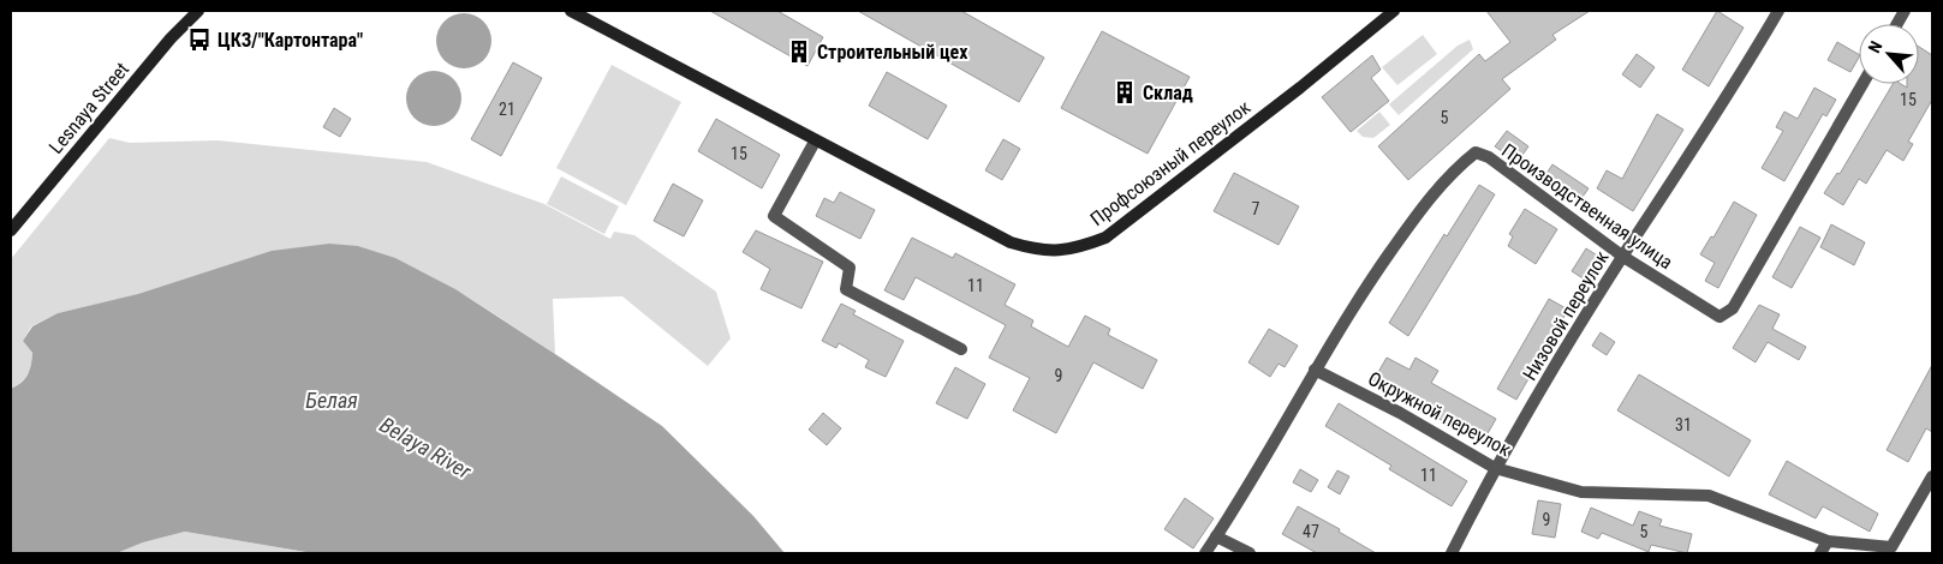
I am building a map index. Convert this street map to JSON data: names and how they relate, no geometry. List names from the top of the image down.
{
  "streets": {
    "main road": ["Lesnaya Street", "Профсоюзный переулок"],
    "street": ["Производственная улица", "Низовой переулок", "Окружной переулок"]
  },
  "crossings": [
    ["Производственная улица", "Низовой переулок"],
    ["Производственная улица", "Окружной переулок"],
    ["Низовой переулок", "Окружной переулок"]
  ],
  "water": ["Белая", "Belaya River"],
  "places": {
    "bus stop": ["ЦКЗ/\"Картонтара\""],
    "building": ["Строительный цех", "Склад"]
  },
  "house_numbers": [
    "15",
    "21",
    "5",
    "15",
    "7",
    "11",
    "9",
    "31",
    "11",
    "9",
    "47",
    "5"
  ],
  "north": "top left"
}
